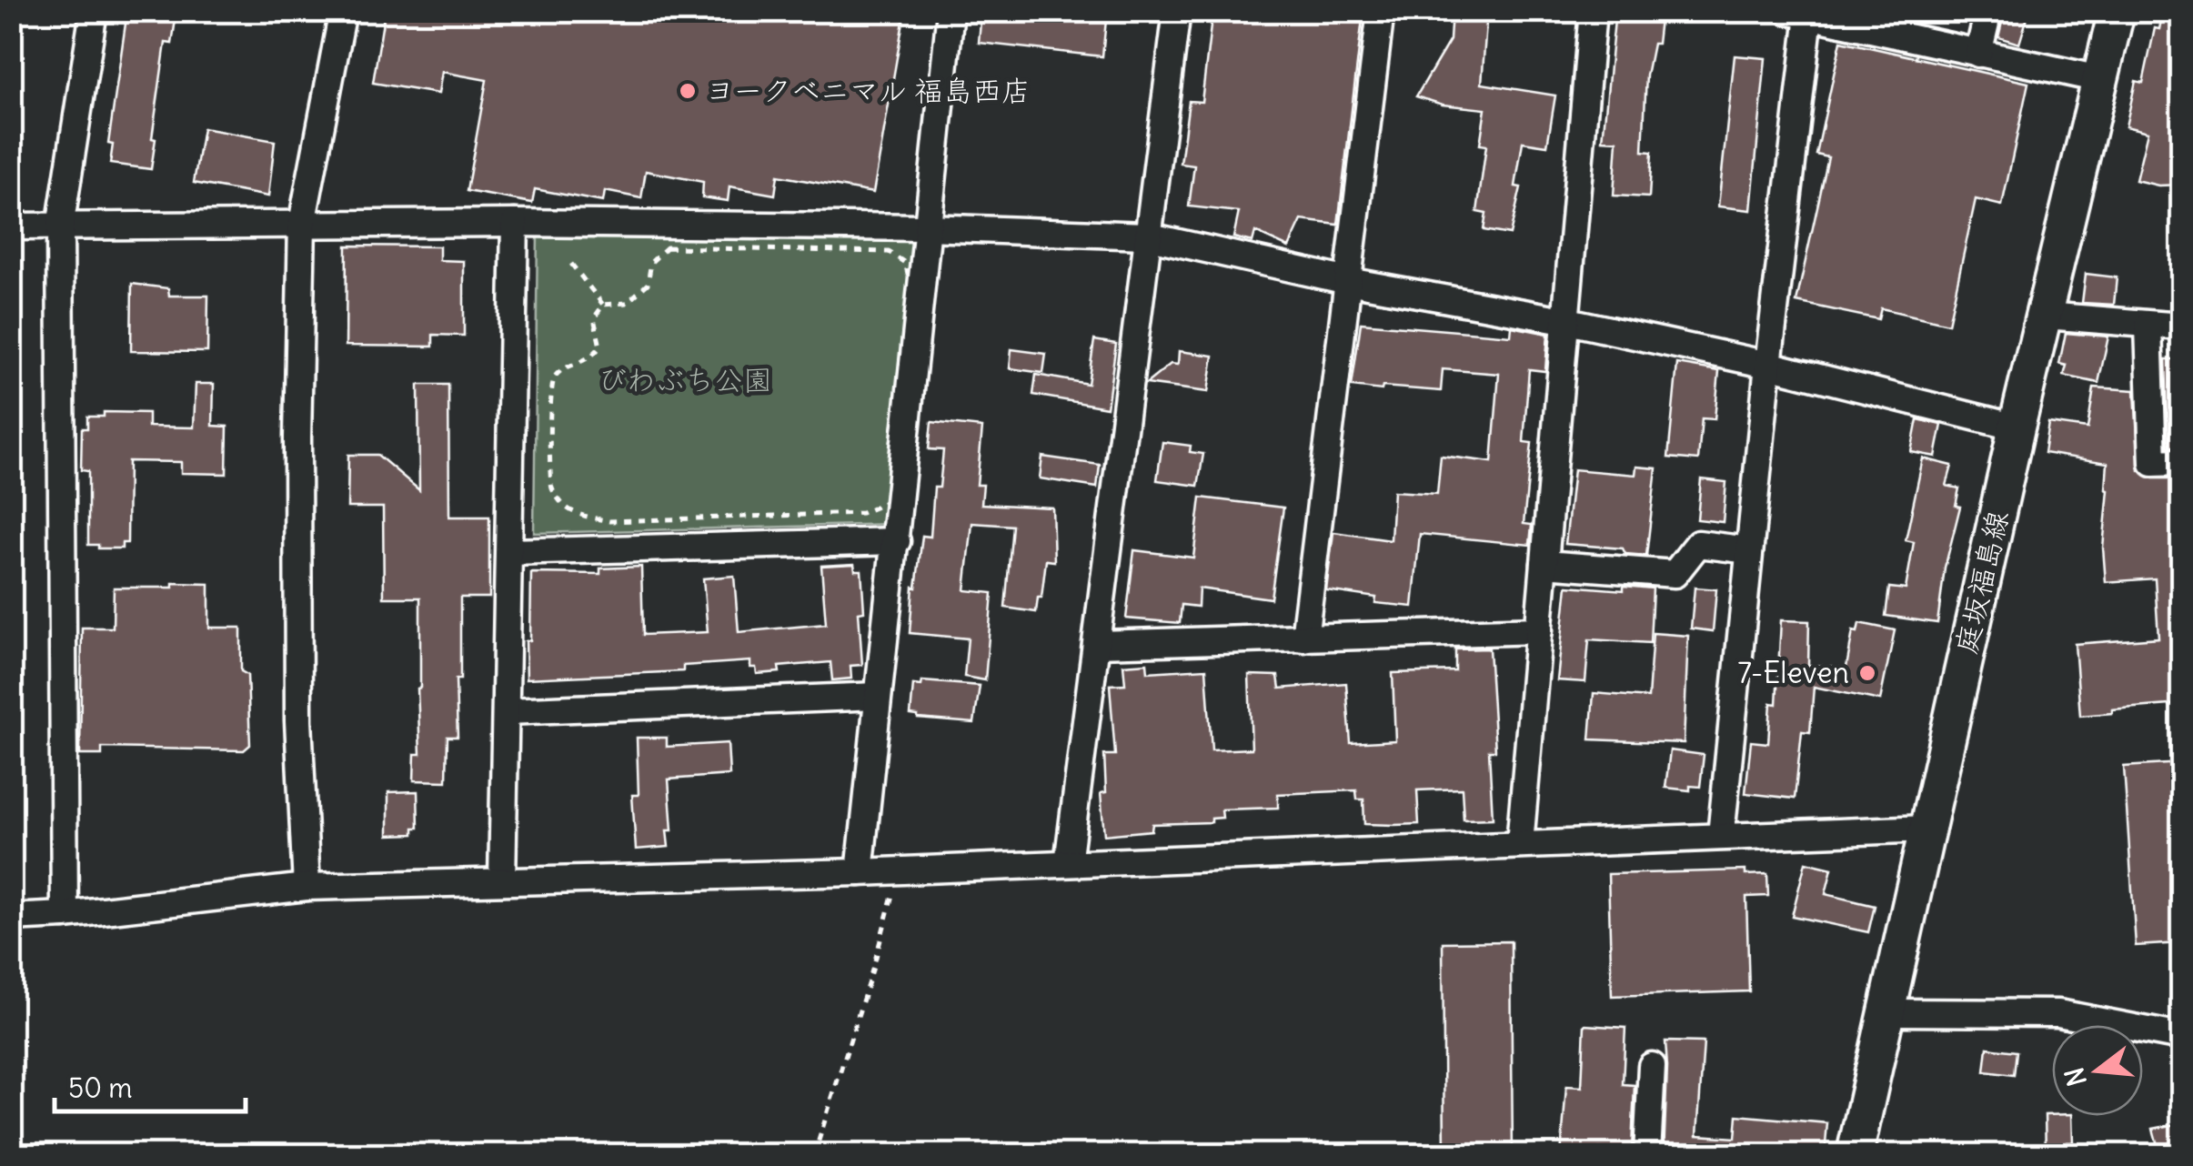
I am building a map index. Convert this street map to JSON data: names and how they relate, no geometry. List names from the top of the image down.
{
  "streets": {
    "main road": ["庭坂福島線"]
  },
  "parks": ["びわぶち公園"],
  "places": ["ヨークベニマル 福島西店", "7-Eleven"],
  "scale_bar": "50 m",
  "north": "left"
}
